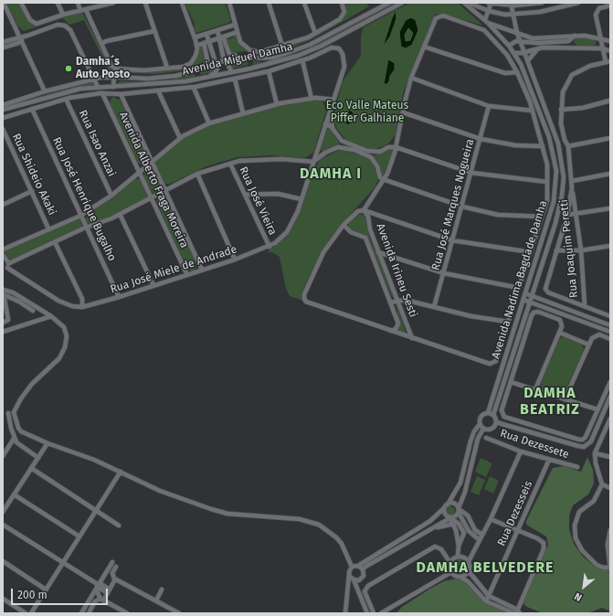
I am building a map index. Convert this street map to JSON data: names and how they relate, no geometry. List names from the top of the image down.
{
  "streets": {
    "street": [
      "Avenida Miguel Damha",
      "Rua Isao Anzai",
      "Rua Shideio Akaki",
      "Avenida Alberto Fraga Moreira",
      "Rua José Henrique Bugalho",
      "Rua José Vieira",
      "Rua José Marques Nogueira",
      "Rua Joaquim Peretti",
      "Rua José Miele de Andrade",
      "Avenida Irineu Sesti",
      "Avenida Nadima Bagdade Damha",
      "Rua Dezessete",
      "Rua Dezesseis"
    ]
  },
  "crossings": [
    ["Avenida Alberto Fraga Moreira", "Rua José Miele de Andrade"],
    ["Rua José Henrique Bugalho", "Rua José Miele de Andrade"],
    ["Rua José Vieira", "Rua José Miele de Andrade"],
    ["Rua Dezessete", "Rua Dezesseis"]
  ],
  "districts": ["DAMHA I", "DAMHA BEATRIZ", "DAMHA BELVEDERE"],
  "parks": ["Eco Valle Mateus Piffer Galhiane"],
  "places": ["Damha´s Auto Posto"],
  "scale_bar": "200 m",
  "north": "bottom left"
}
